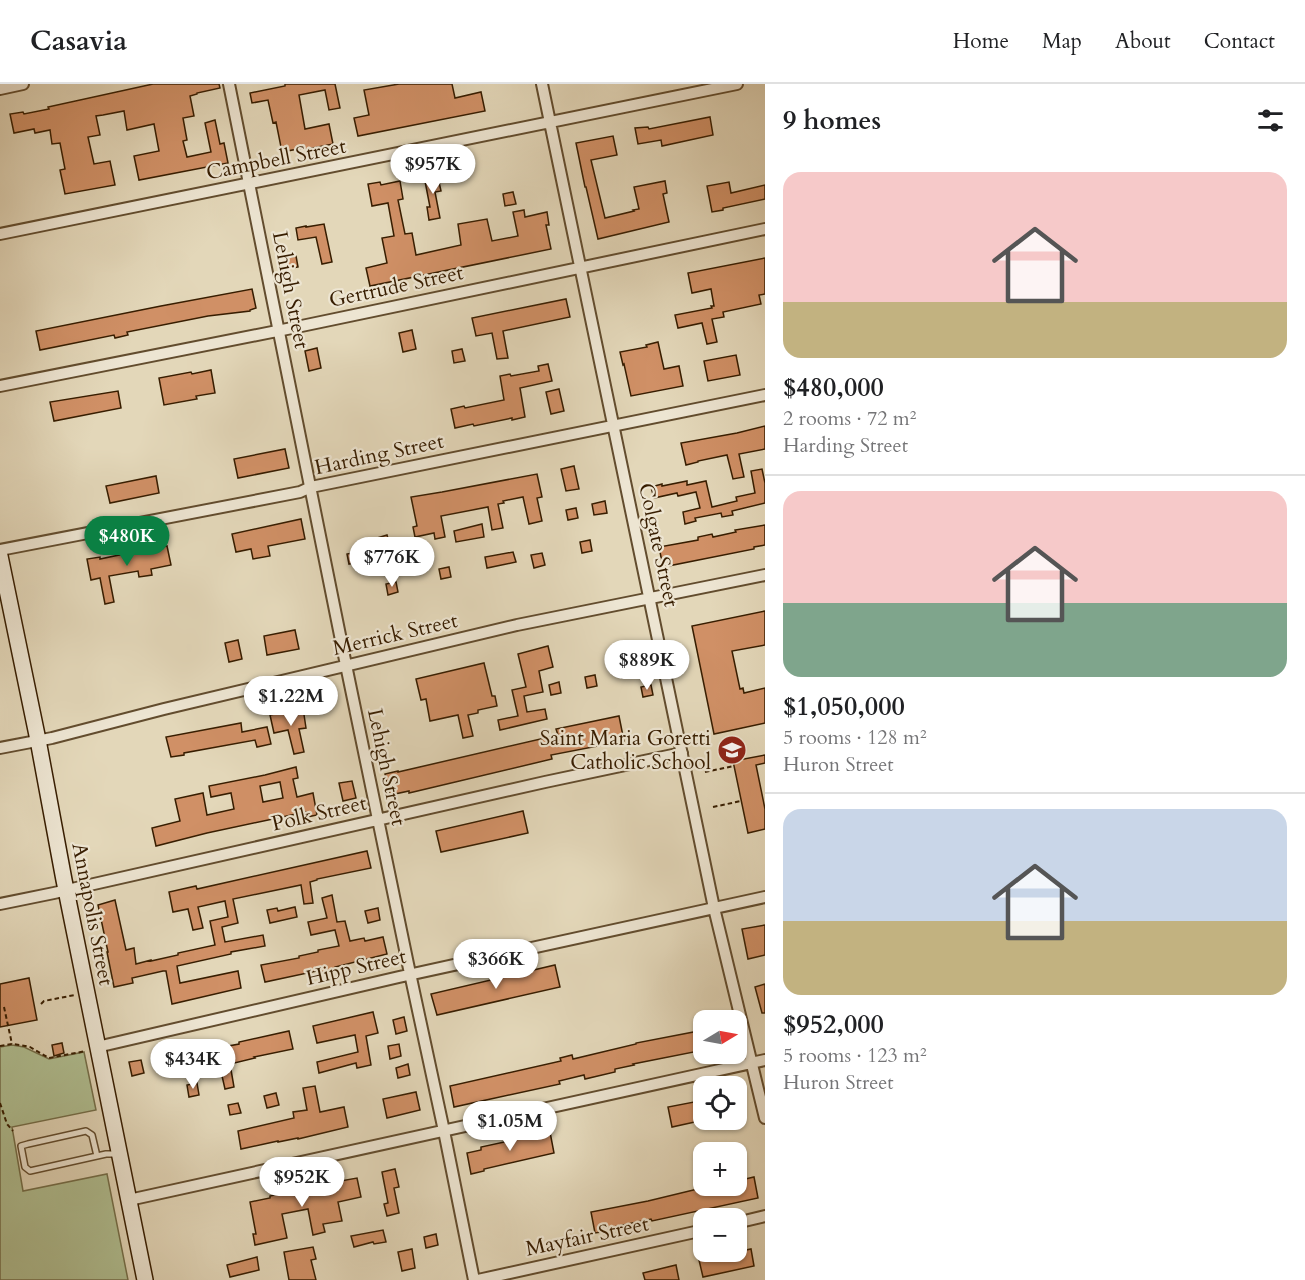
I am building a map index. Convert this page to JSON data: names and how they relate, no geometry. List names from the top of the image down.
{
  "streets": {
    "street": [
      "Campbell Street",
      "Gertrude Street",
      "Lehigh Street",
      "Harding Street",
      "Colgate Street",
      "Merrick Street",
      "Polk Street",
      "Annapolis Street",
      "Hipp Street",
      "Mayfair Street"
    ]
  },
  "crossings": [
    ["Campbell Street", "Lehigh Street"],
    ["Campbell Street", "Colgate Street"],
    ["Gertrude Street", "Lehigh Street"],
    ["Gertrude Street", "Colgate Street"],
    ["Lehigh Street", "Harding Street"],
    ["Lehigh Street", "Merrick Street"],
    ["Lehigh Street", "Polk Street"],
    ["Lehigh Street", "Hipp Street"],
    ["Lehigh Street", "Mayfair Street"],
    ["Harding Street", "Colgate Street"],
    ["Colgate Street", "Merrick Street"],
    ["Colgate Street", "Polk Street"],
    ["Colgate Street", "Hipp Street"],
    ["Merrick Street", "Annapolis Street"],
    ["Polk Street", "Annapolis Street"],
    ["Annapolis Street", "Hipp Street"]
  ],
  "places": {
    "school or university": ["Saint Maria Goretti Catholic School"]
  },
  "north": "right",
  "page": {
    "header": "Casavia",
    "nav": [
      "Home",
      "Map",
      "About",
      "Contact"
    ],
    "heading": "9 homes",
    "price": [
      "$957K",
      "$480K",
      "$776K",
      "$889K",
      "$1.22M",
      "$366K",
      "$434K",
      "$1.05M",
      "$952K"
    ],
    "list": [
      {
        "name": "$480,000",
        "note": "2 rooms · 72 m² · Harding Street"
      },
      {
        "name": "$1,050,000",
        "note": "5 rooms · 128 m² · Huron Street"
      },
      {
        "name": "$952,000",
        "note": "5 rooms · 123 m² · Huron Street"
      }
    ],
    "map_buttons": ["+", "−"]
  }
}
